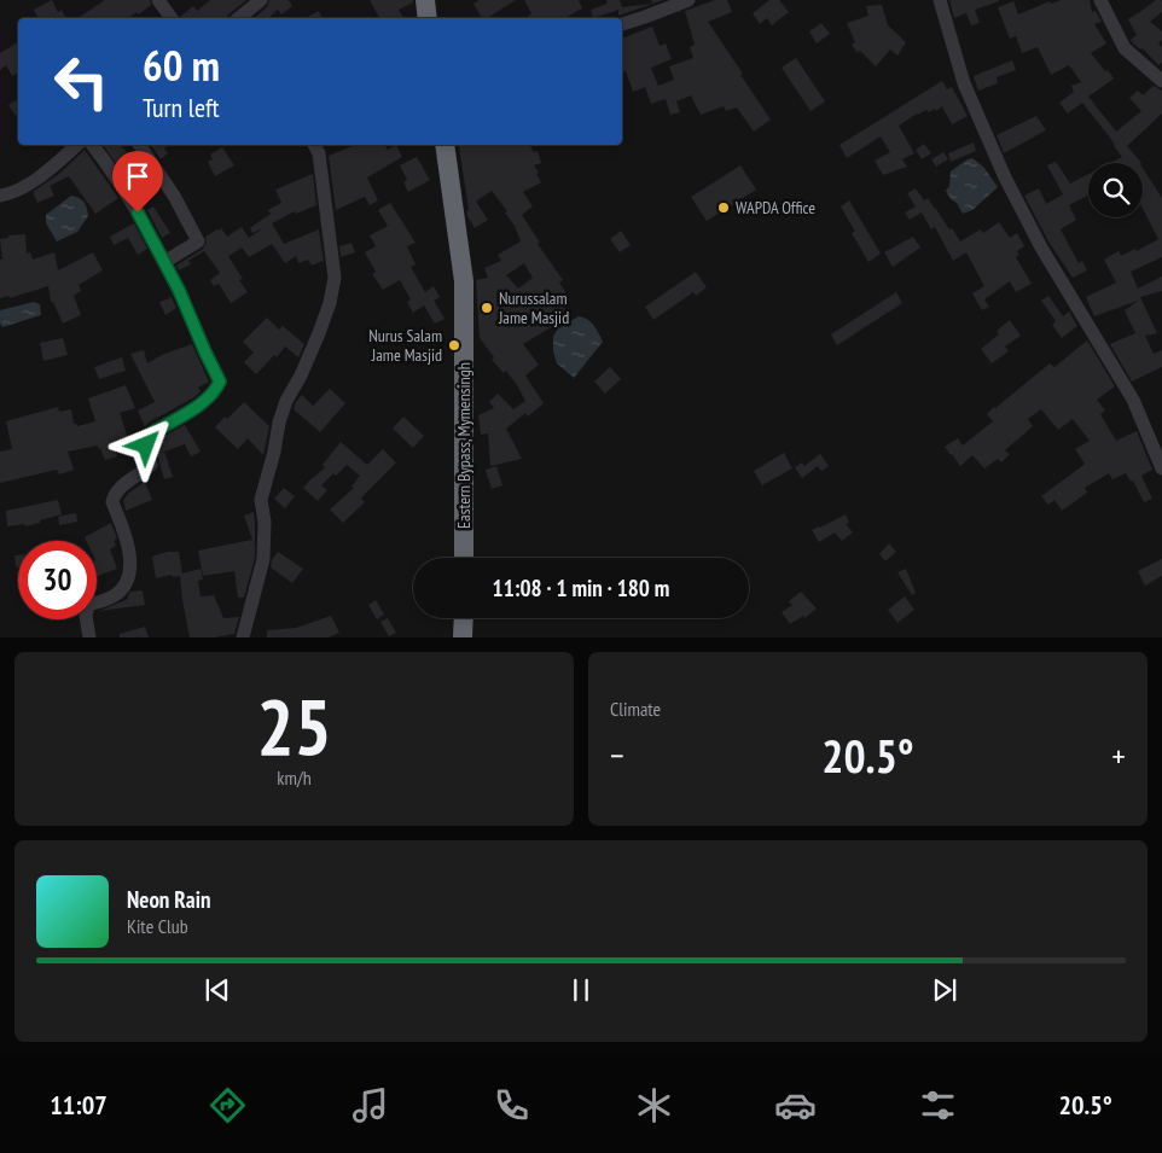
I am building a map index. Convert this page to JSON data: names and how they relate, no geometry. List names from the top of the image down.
{
  "streets": {
    "highway": ["Eastern Bypass, Mymensingh"]
  },
  "places": ["WAPDA Office", "Nurussalam Jame Masjid", "Nurus Salam Jame Masjid"],
  "page": {
    "turn": ["60 m", "Turn left"],
    "limit": "30",
    "trip": "11:08 · 1 min · 180 m",
    "tile": [
      ["25", "km/h"],
      "Climate"
    ],
    "heat": ["−", "20.5°", "+"],
    "song": ["Neon Rain", "Kite Club"],
    "tabs": ["11:07", "20.5°"]
  }
}
